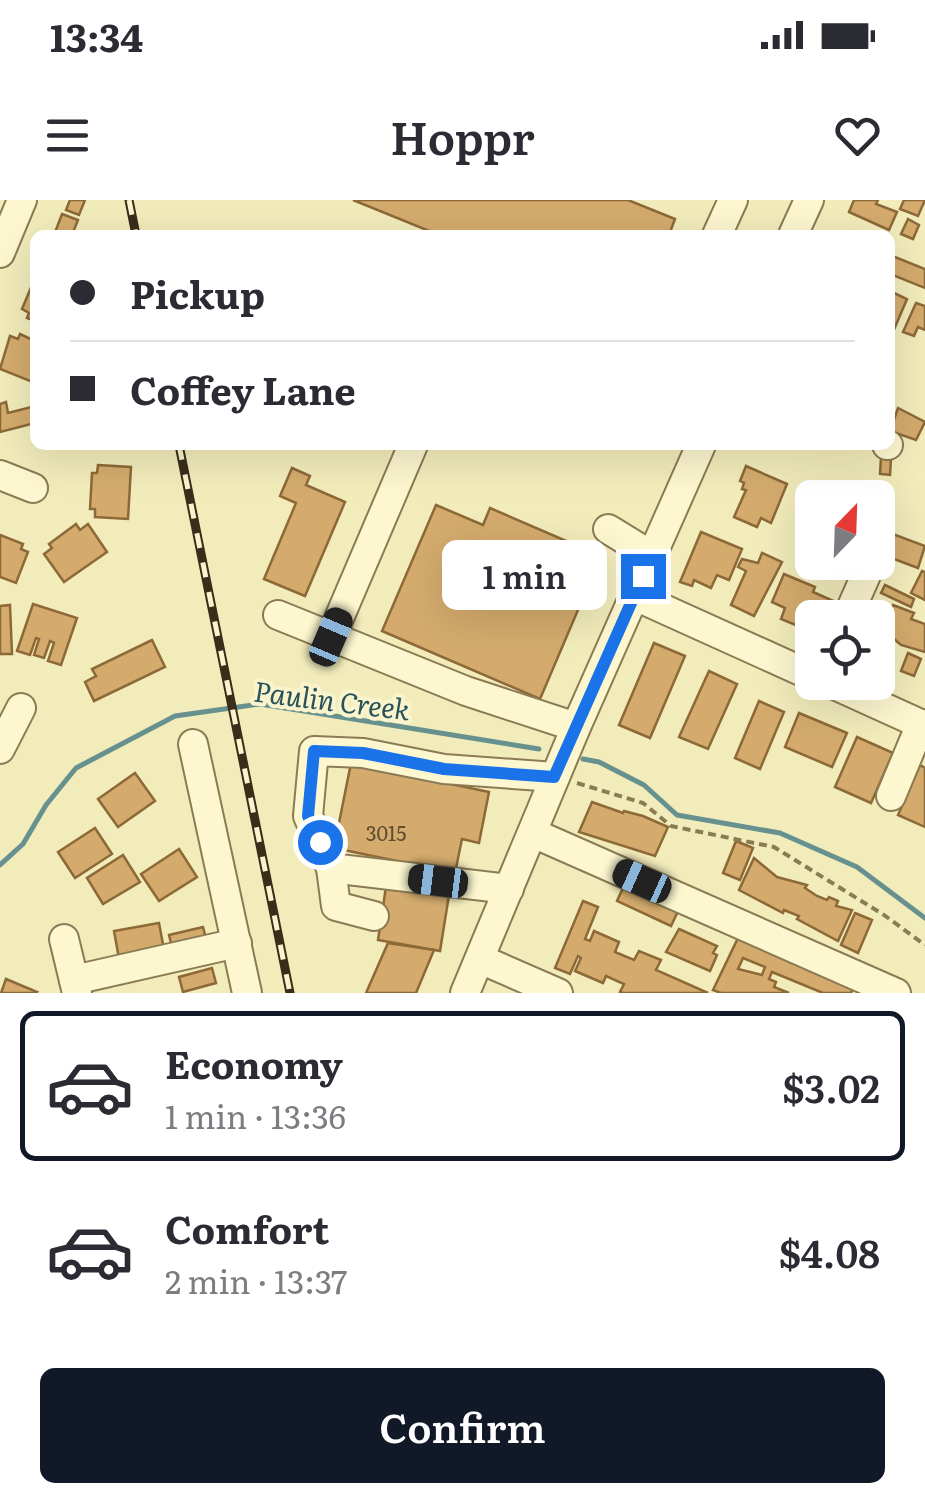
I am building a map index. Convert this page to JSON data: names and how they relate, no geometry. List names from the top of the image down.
{
  "water": ["Paulin Creek"],
  "house_numbers": ["3015"],
  "north": "top right",
  "page": {
    "status": "13:34",
    "header": "Hoppr",
    "banner": ["Pickup", "Coffey Lane"],
    "bubble": "1 min",
    "list": [
      {
        "name": "Economy",
        "note": "1 min · 13:36",
        "value": "$3.02"
      },
      {
        "name": "Comfort",
        "note": "2 min · 13:37",
        "value": "$4.08"
      }
    ],
    "buttons": "Confirm"
  }
}
